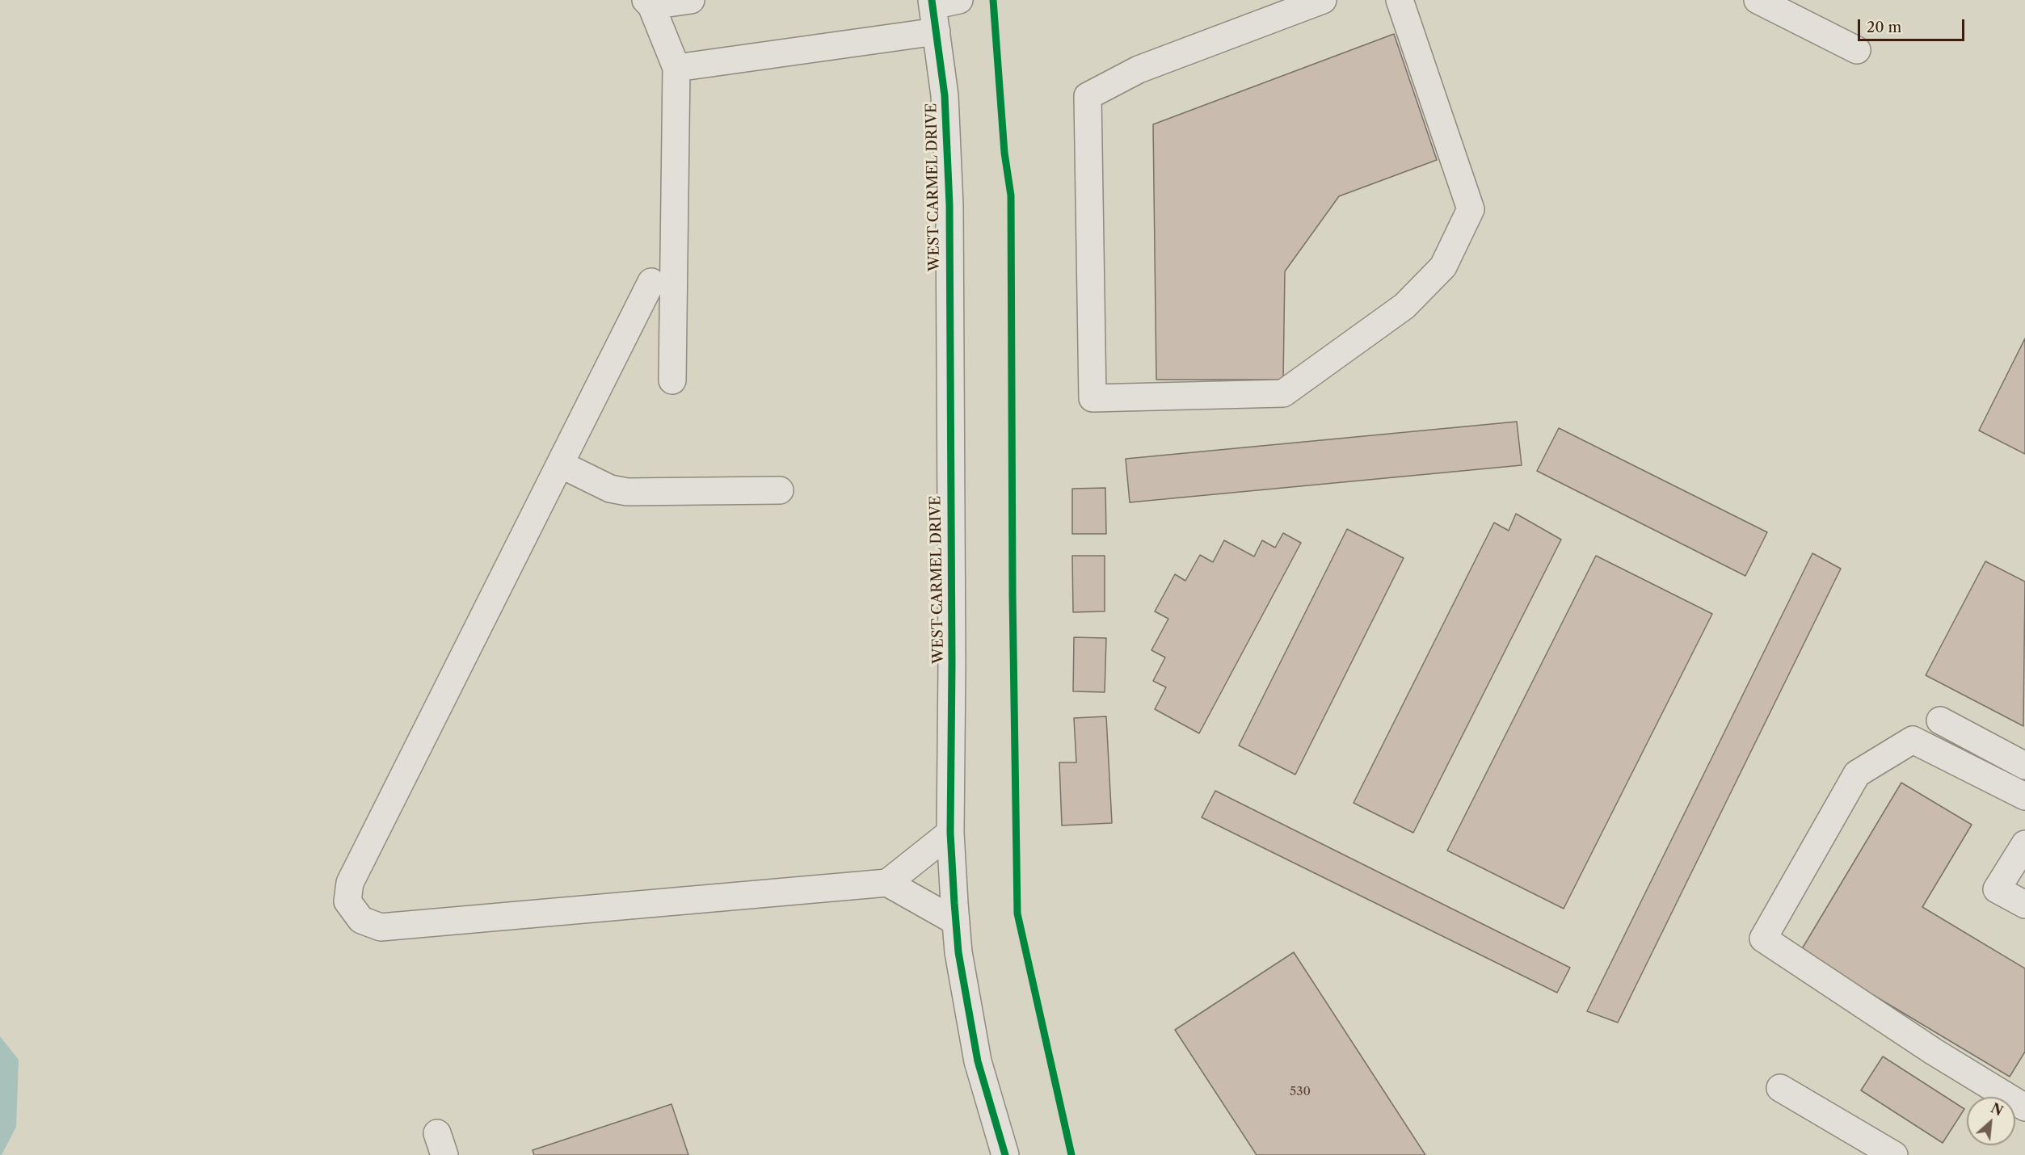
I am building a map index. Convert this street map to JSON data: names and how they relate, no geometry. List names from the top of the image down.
{
  "streets": {
    "street": ["WEST CARMEL DRIVE"]
  },
  "house_numbers": ["530"],
  "scale_bar": "20 m",
  "north": "top right"
}
